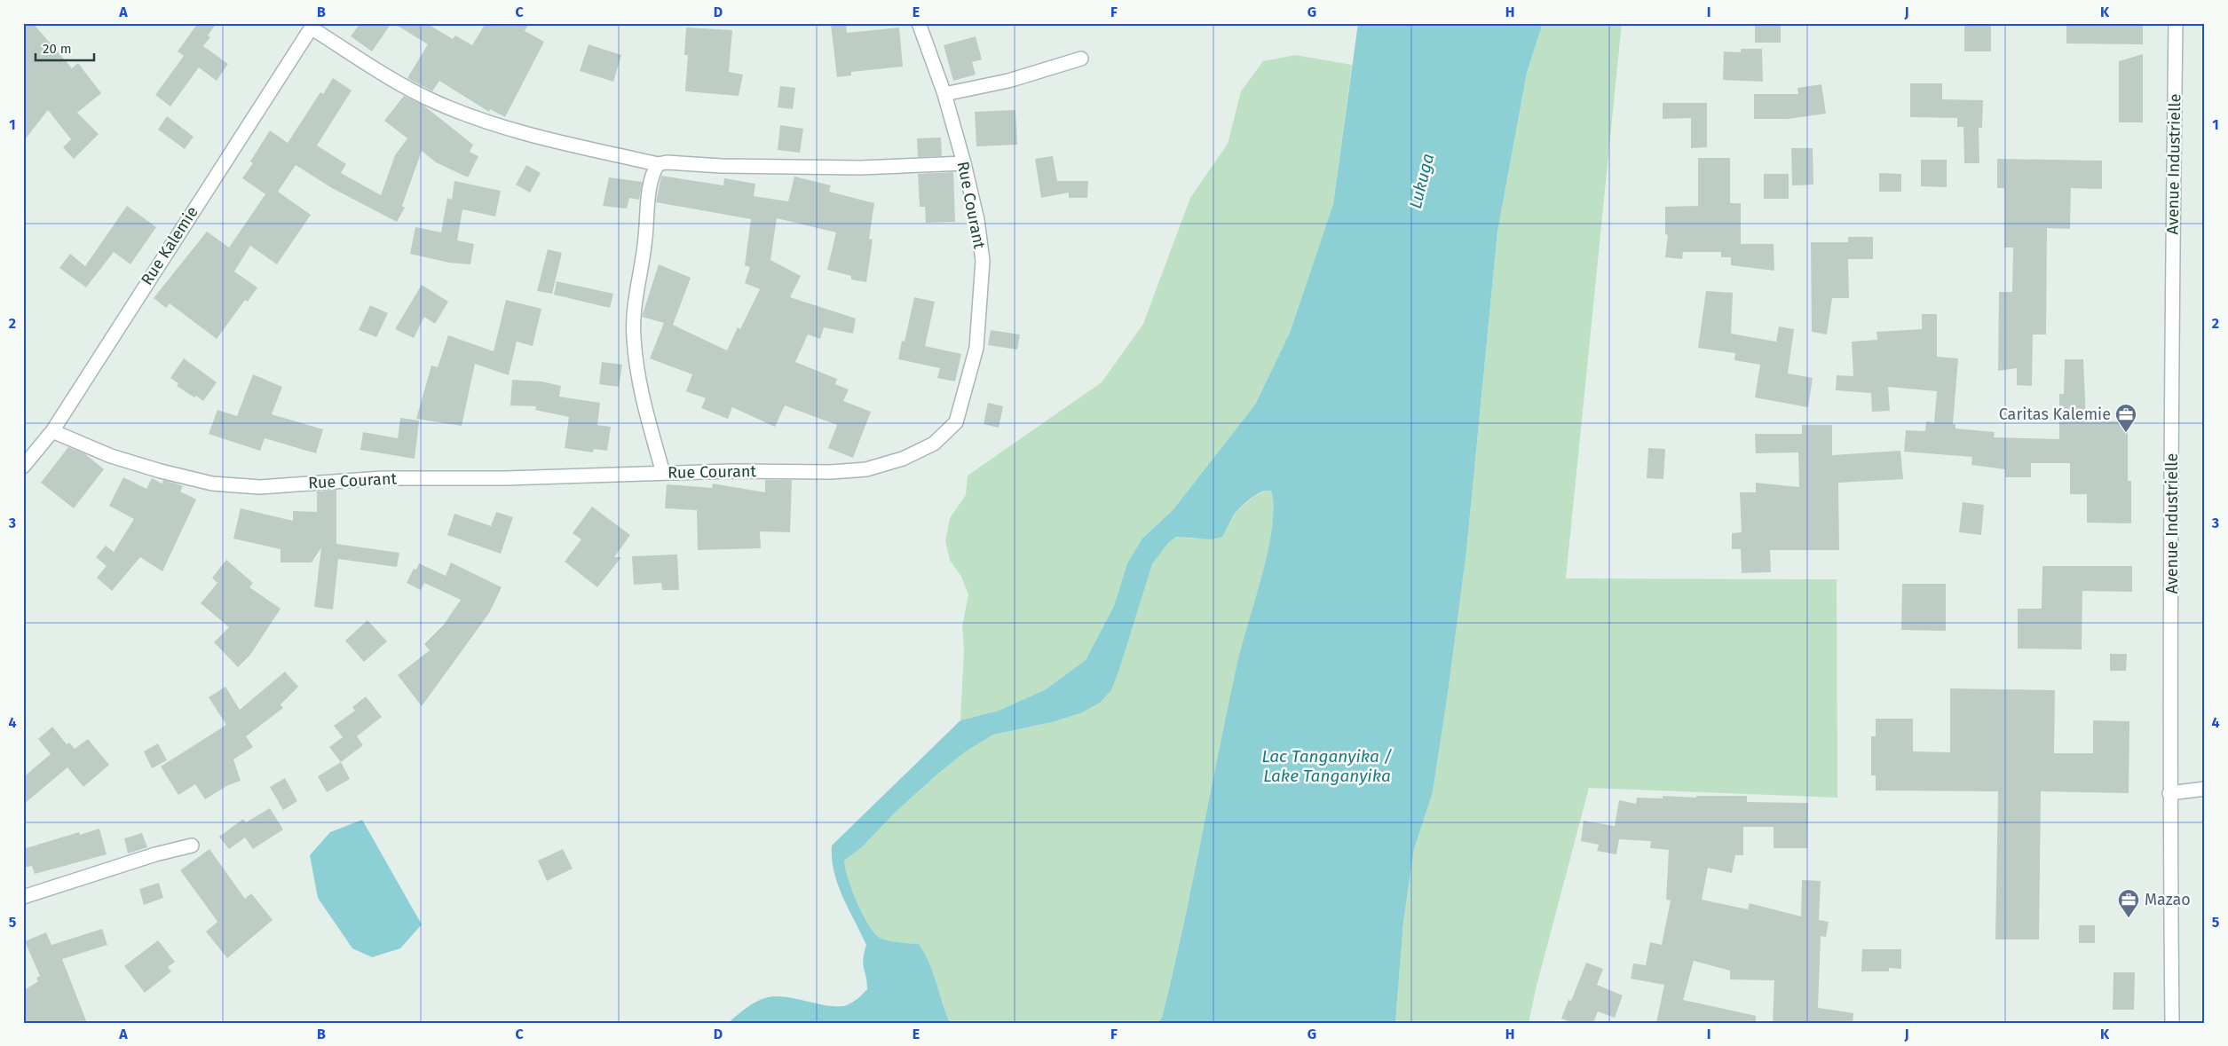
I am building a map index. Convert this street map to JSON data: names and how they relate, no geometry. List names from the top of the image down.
{
  "streets": {
    "street": ["Avenue Industrielle", "Rue Courant", "Rue Kalemie"]
  },
  "crossings": [
    ["Rue Courant", "Rue Kalemie"]
  ],
  "water": ["Lukuga", "Lac Tanganyika / Lake Tanganyika"],
  "places": {
    "office": ["Caritas Kalemie", "Mazao"]
  },
  "scale_bar": "20 m",
  "grid": {
    "columns": [
      "A",
      "B",
      "C",
      "D",
      "E",
      "F",
      "G",
      "H",
      "I",
      "J",
      "K"
    ],
    "rows": [
      "1",
      "2",
      "3",
      "4",
      "5"
    ]
  }
}
